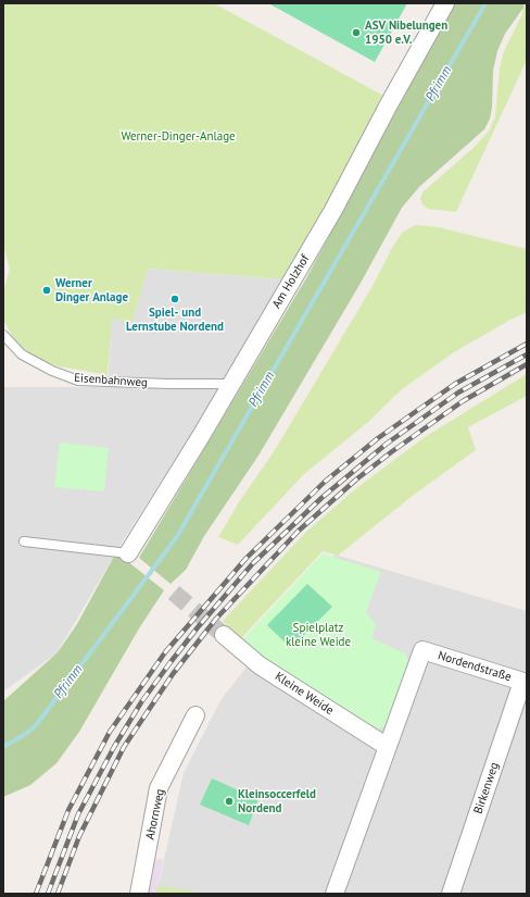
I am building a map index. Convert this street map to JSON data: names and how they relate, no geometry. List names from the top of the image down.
{
  "streets": {
    "street": [
      "Am Holzhof",
      "Nordendstraße",
      "Kleine Weide",
      "Birkenweg",
      "Ahornweg"
    ],
    "lane": ["Eisenbahnweg"]
  },
  "crossings": [
    ["Am Holzhof", "Eisenbahnweg"],
    ["Nordendstraße", "Kleine Weide"],
    ["Nordendstraße", "Birkenweg"]
  ],
  "water": ["Pfrimm"],
  "parks": ["Werner-Dinger-Anlage", "Spielplatz kleine Weide"],
  "places": [
    "ASV Nibelungen 1950 e.V.",
    "Werner Dinger Anlage",
    "Spiel- und Lernstube Nordend",
    "Kleinsoccerfeld Nordend"
  ]
}
